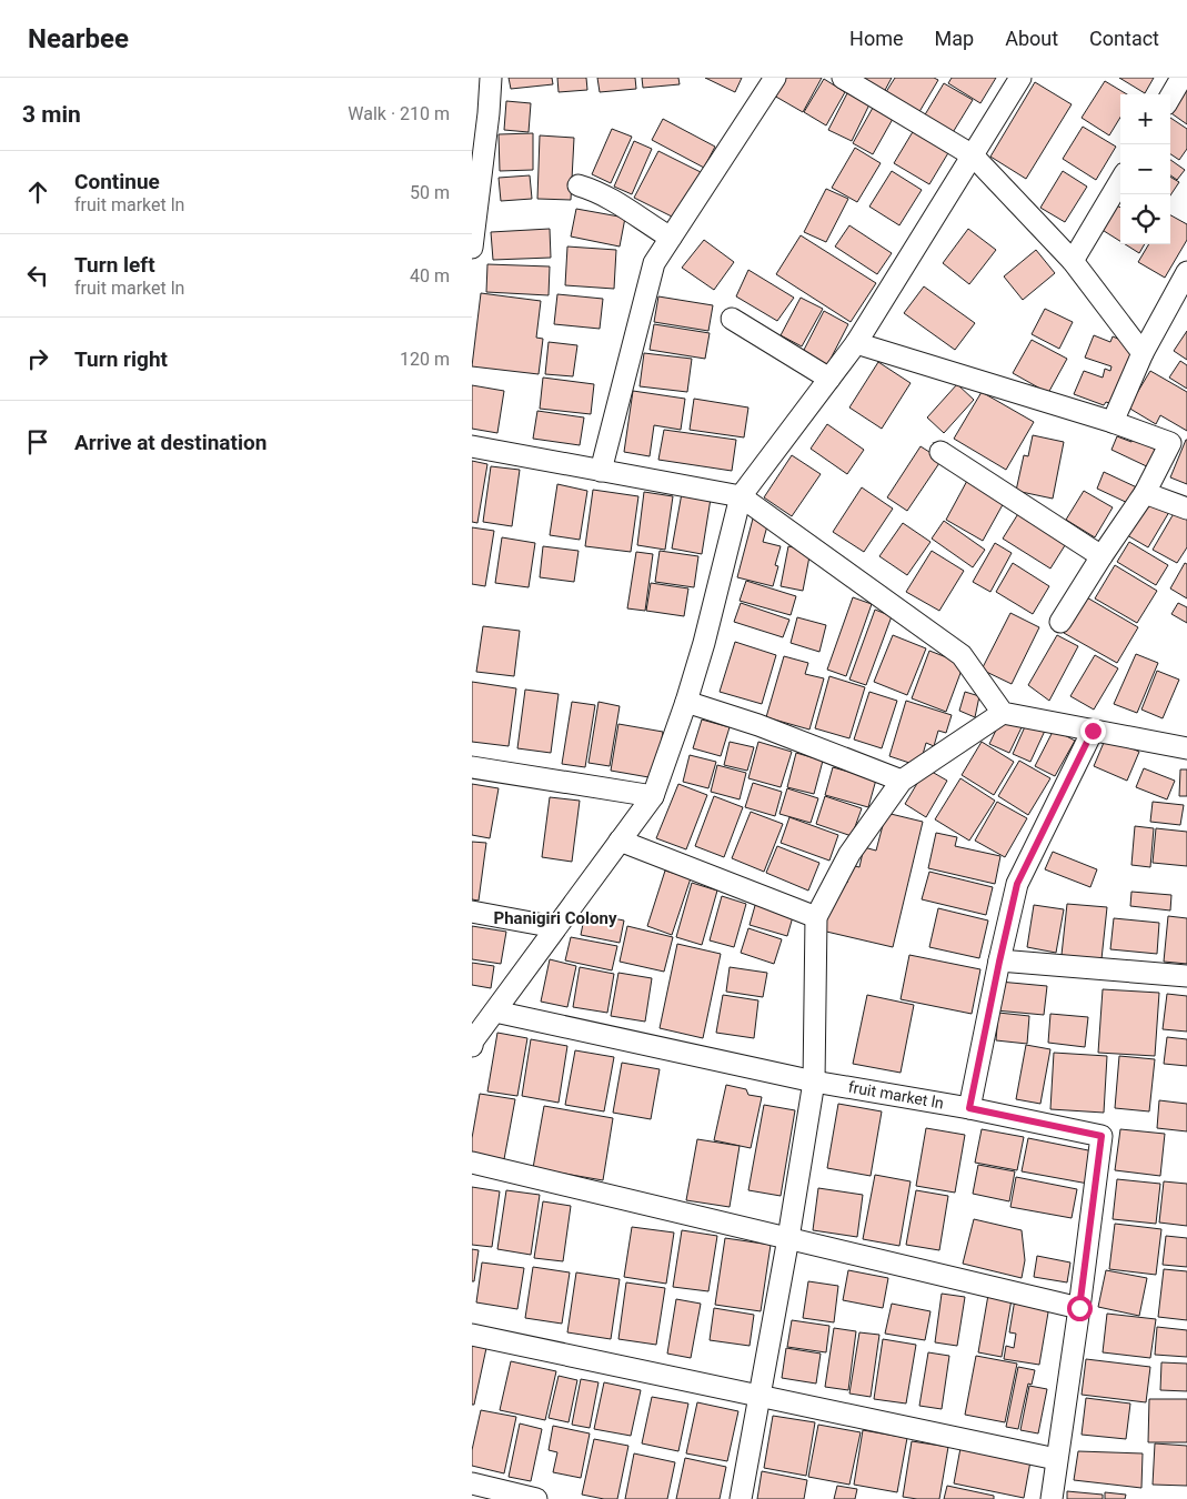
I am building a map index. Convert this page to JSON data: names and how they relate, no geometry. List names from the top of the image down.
{
  "streets": {
    "street": ["fruit market ln"]
  },
  "districts": ["Phanigiri Colony"],
  "page": {
    "header": "Nearbee",
    "nav": [
      "Home",
      "Map",
      "About",
      "Contact"
    ],
    "heading": ["3 min", "Walk · 210 m"],
    "map_buttons": ["+", "−"],
    "list": [
      ["Continue", "fruit market ln", "50 m"],
      ["Turn left", "fruit market ln", "40 m"],
      ["Turn right", "120 m"],
      "Arrive at destination"
    ]
  }
}
